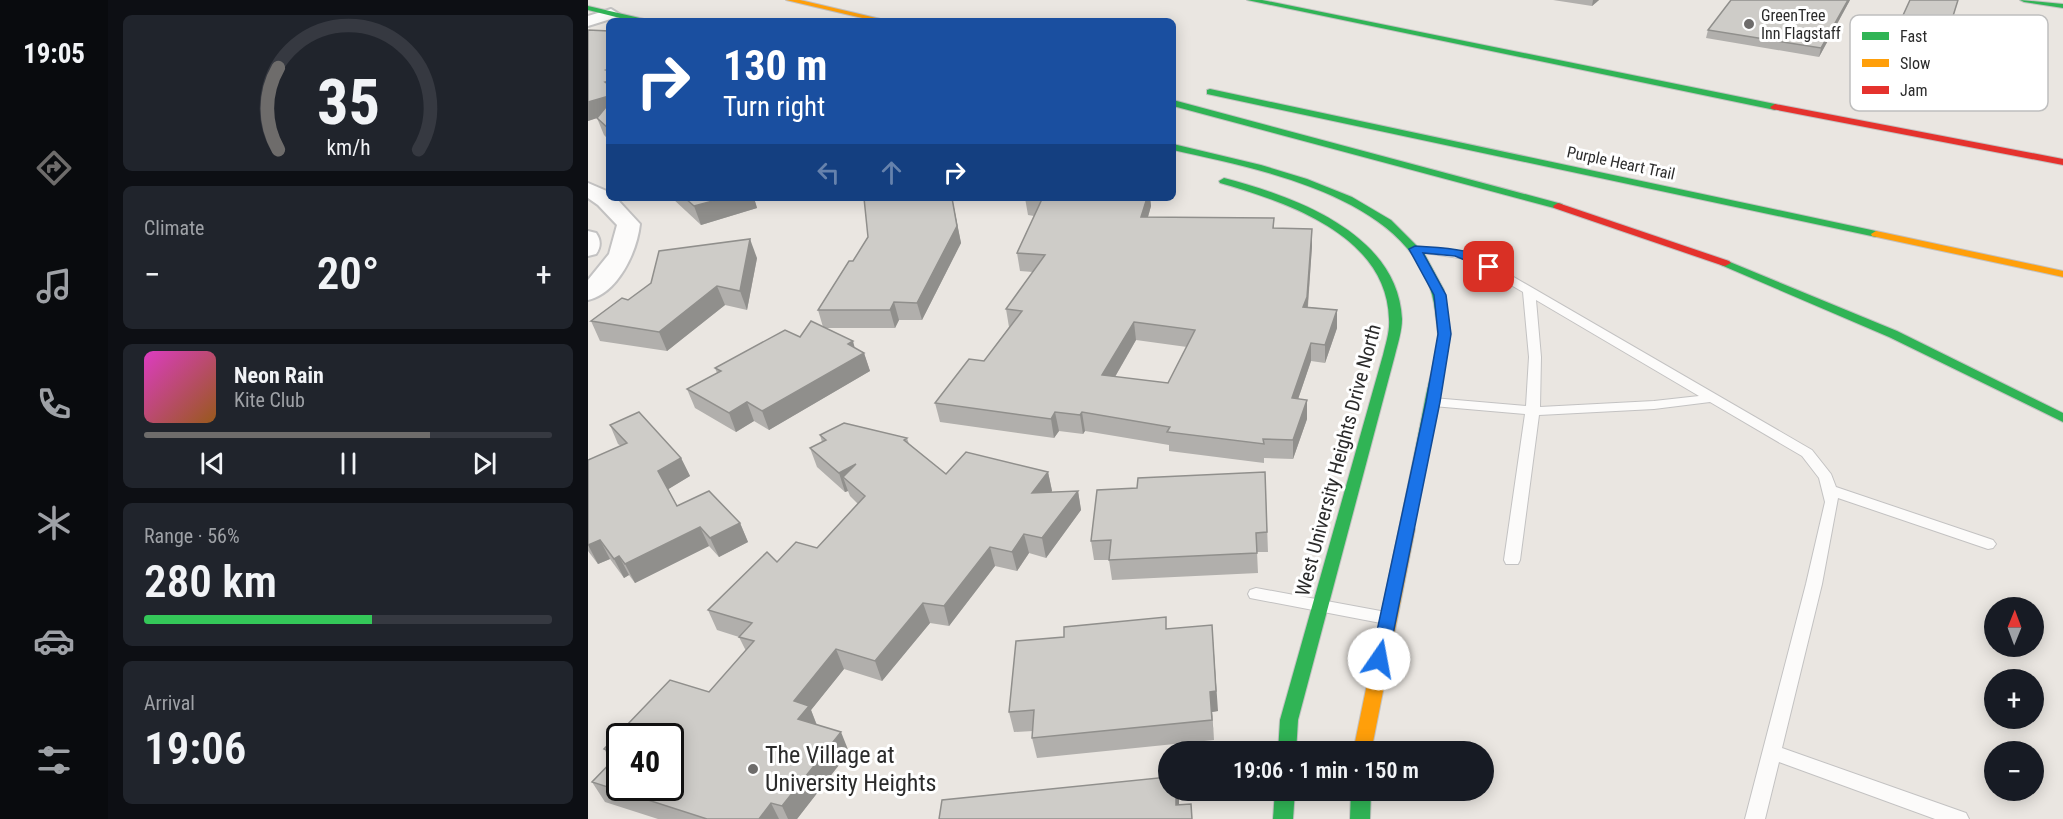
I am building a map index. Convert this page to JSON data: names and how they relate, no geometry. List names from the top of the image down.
{
  "streets": {
    "main road": ["Purple Heart Trail", "West University Heights Drive North"]
  },
  "places": ["GreenTree Inn Flagstaff", "The Village at University Heights"],
  "legend": ["Fast", "Slow", "Jam"],
  "north": "top",
  "page": {
    "tabs": "19:05",
    "turn": ["130 m", "Turn right"],
    "tile": [
      "Climate",
      ["Range · 56%", "280 km"],
      ["Arrival", "19:06"]
    ],
    "heat": ["−", "20°", "+"],
    "song": ["Neon Rain", "Kite Club"],
    "map_buttons": ["+", "−"],
    "limit": "40",
    "trip": "19:06 · 1 min · 150 m",
    "gauge": ["35", "km/h"]
  }
}
